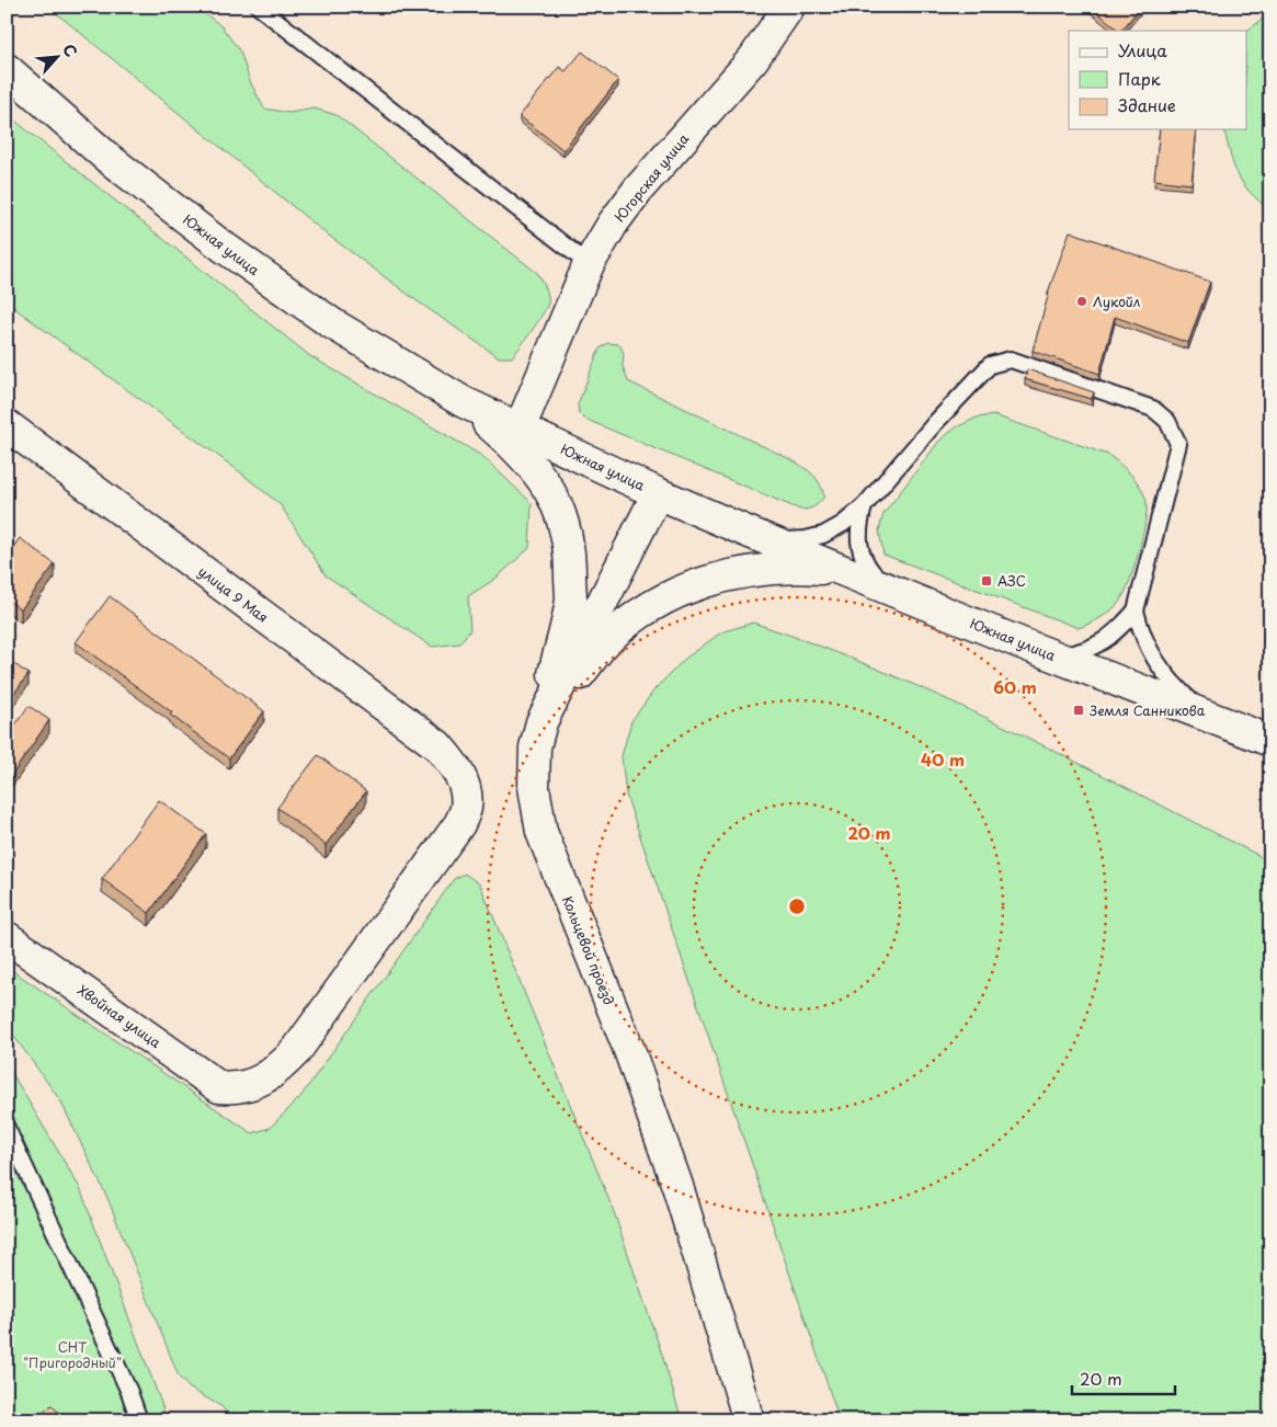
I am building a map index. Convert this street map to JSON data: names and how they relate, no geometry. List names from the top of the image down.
{
  "streets": {
    "main road": [
      "Югорская улица",
      "Южная улица",
      "улица 9 Мая",
      "Кольцевой проезд",
      "Хвойная улица"
    ]
  },
  "crossings": [
    ["Югорская улица", "Южная улица"],
    ["Южная улица", "Кольцевой проезд"],
    ["улица 9 Мая", "Хвойная улица"]
  ],
  "parks": ["СНТ \"Пригородный\""],
  "places": {
    "other": ["Лукойл"],
    "transit": ["АЗС", "Земля Санникова"]
  },
  "legend": ["Улица", "Парк", "Здание"],
  "scale_bar": "20 m",
  "north": "top right",
  "rings": ["60 m", "40 m", "20 m"]
}
